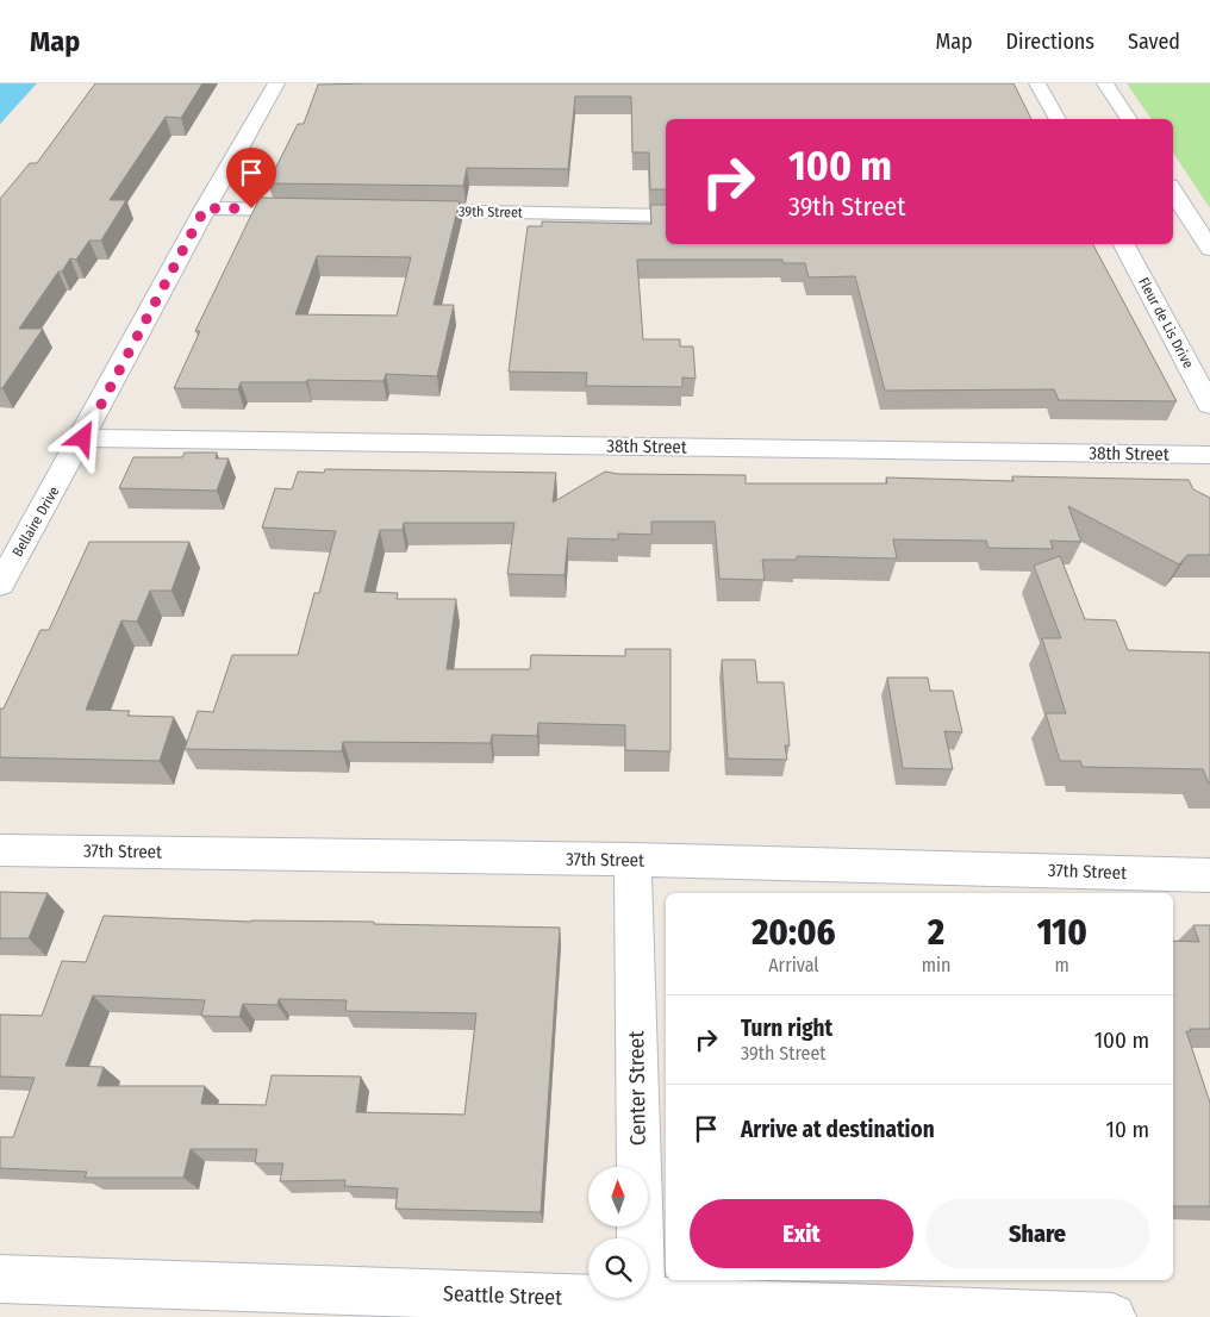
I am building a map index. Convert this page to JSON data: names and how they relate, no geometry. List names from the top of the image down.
{
  "streets": {
    "street": [
      "39th Street",
      "Fleur de Lis Drive",
      "38th Street",
      "Bellaire Drive",
      "37th Street",
      "Center Street",
      "Seattle Street"
    ]
  },
  "crossings": [
    ["38th Street", "Bellaire Drive"],
    ["37th Street", "Center Street"],
    ["Center Street", "Seattle Street"]
  ],
  "north": "top",
  "page": {
    "header": "Map",
    "nav": ["Map", "Directions", "Saved"],
    "turn": ["100 m", "39th Street"],
    "eta": [
      "20:06",
      "Arrival",
      "2",
      "min",
      "110",
      "m"
    ],
    "list": [
      {
        "name": "Turn right",
        "note": "39th Street",
        "value": "100 m"
      },
      {
        "name": "Arrive at destination",
        "value": "10 m"
      }
    ],
    "buttons": ["Exit", "Share"]
  }
}
